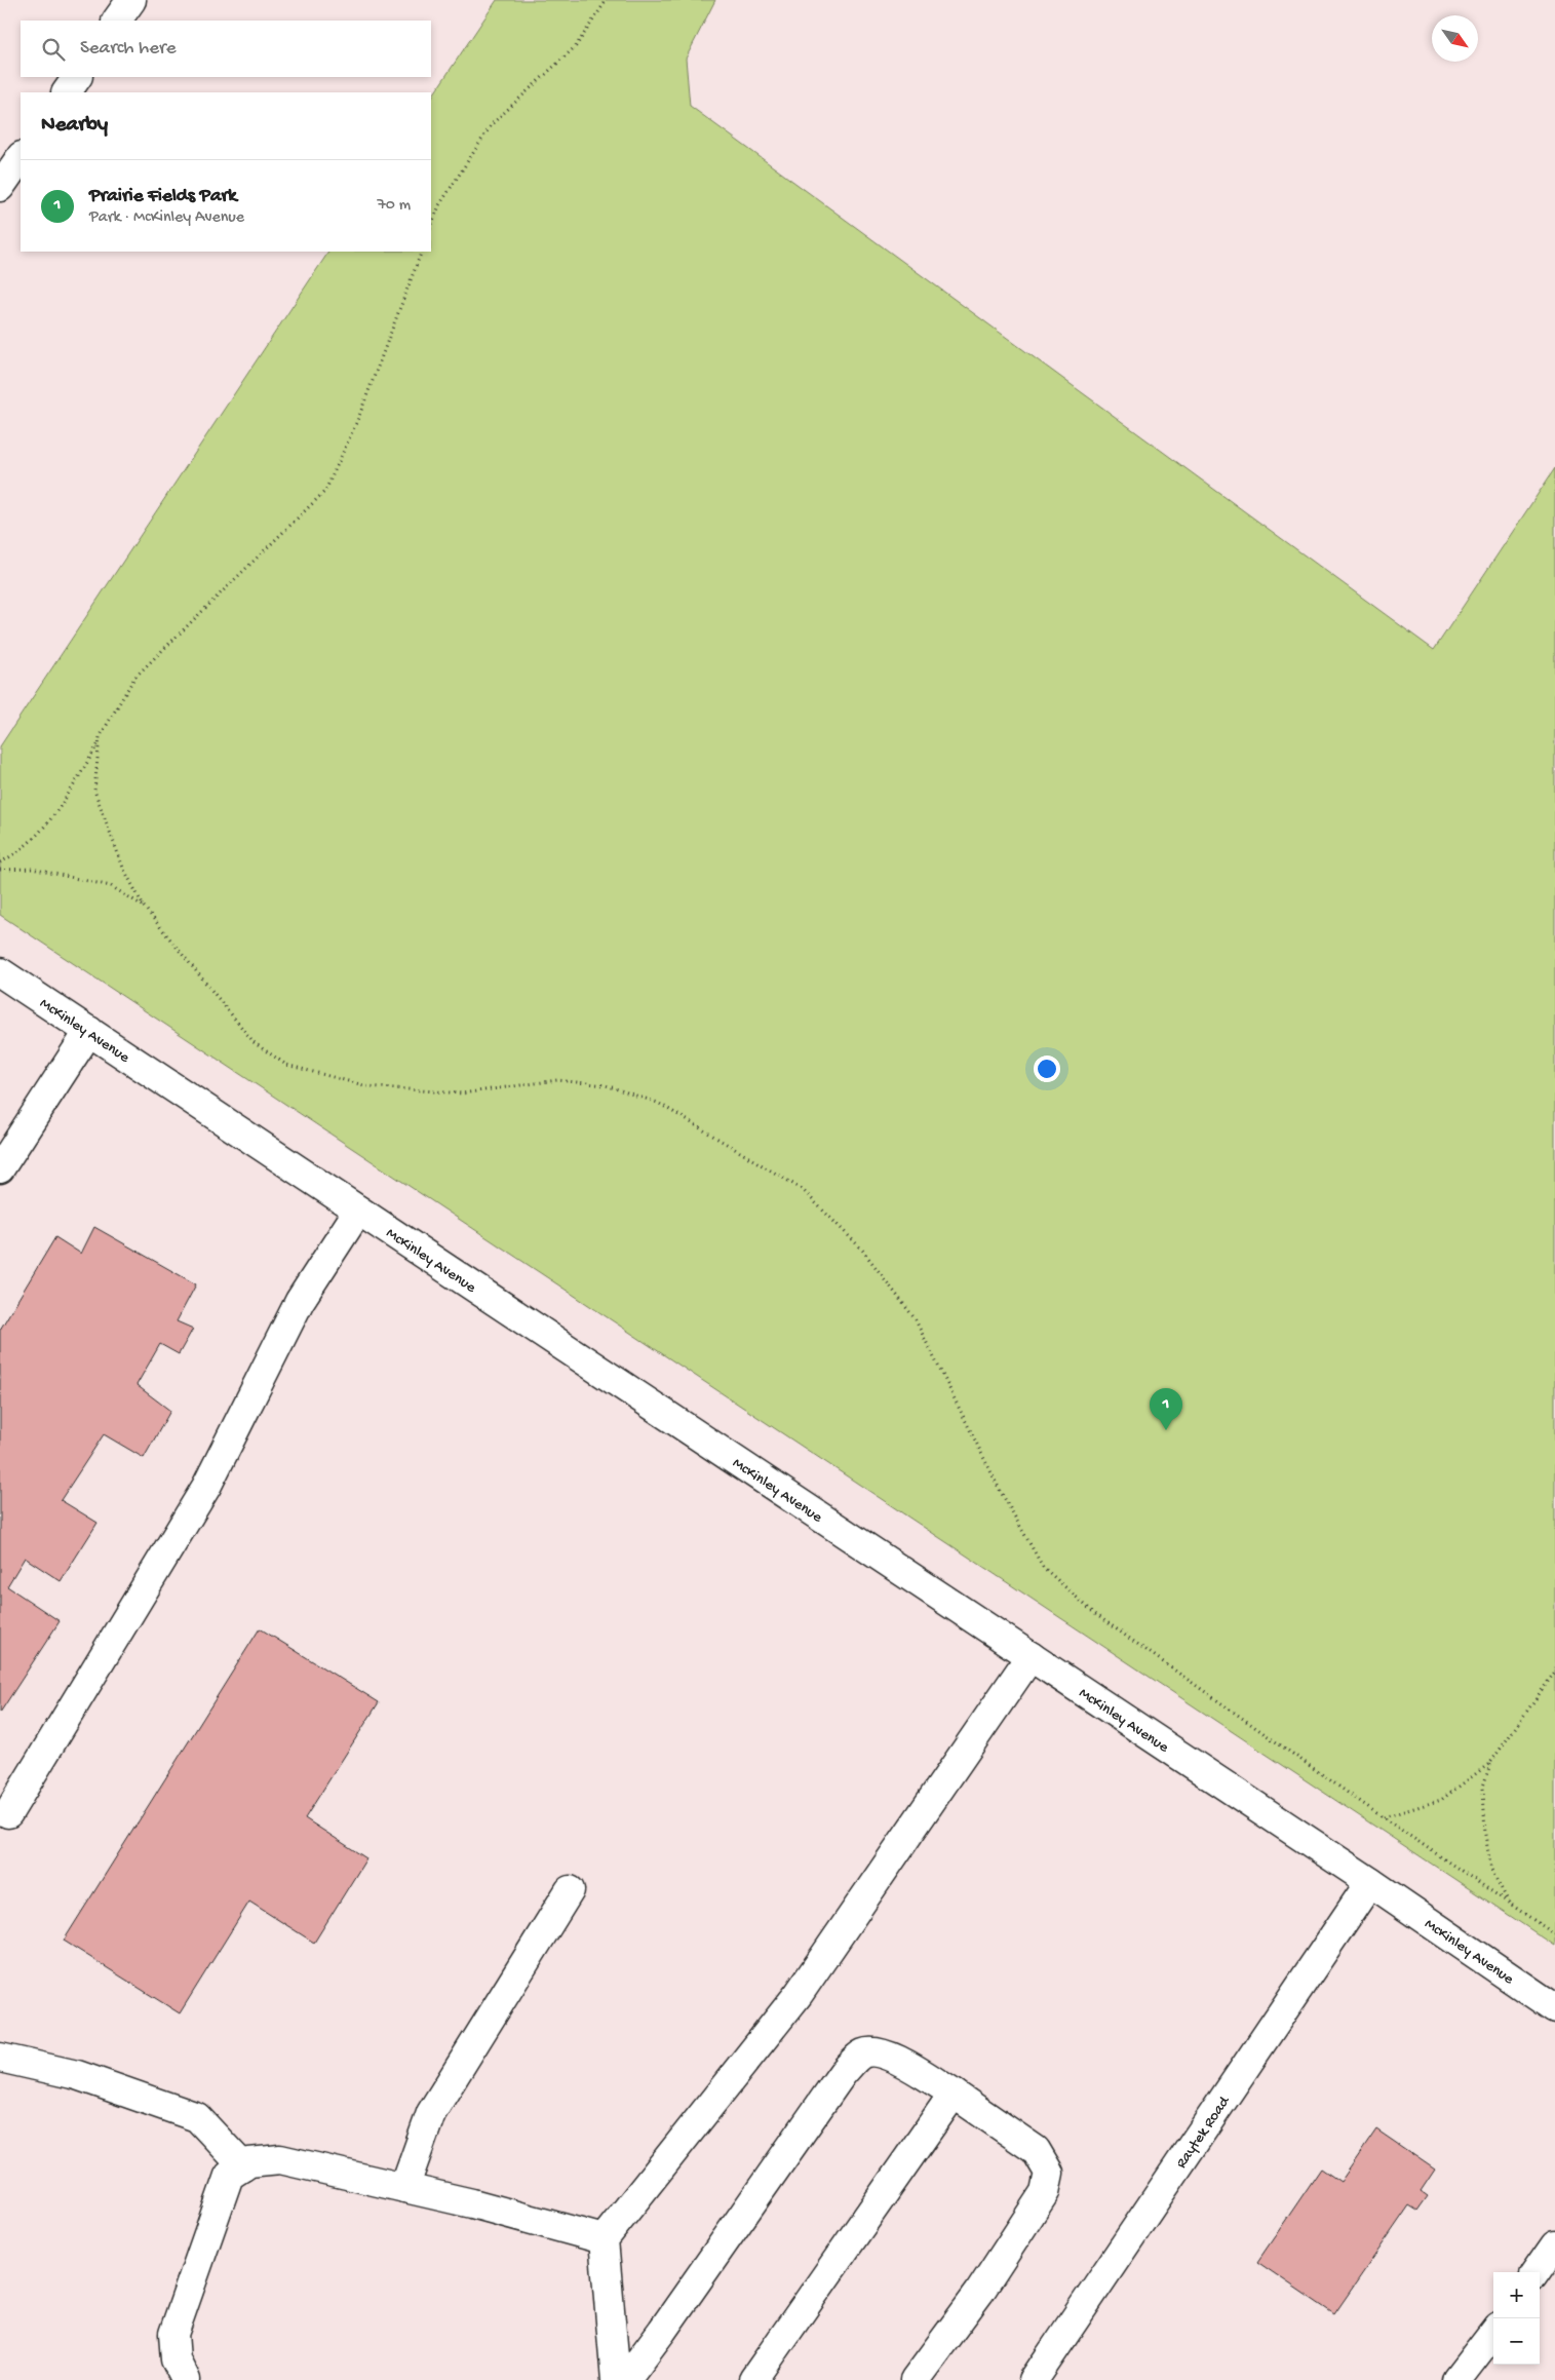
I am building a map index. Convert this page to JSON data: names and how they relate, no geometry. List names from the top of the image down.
{
  "streets": {
    "street": ["McKinley Avenue", "Raytek Road"]
  },
  "crossings": [
    ["McKinley Avenue", "Raytek Road"]
  ],
  "north": "bottom right",
  "page": {
    "search": "Search here",
    "heading": "Nearby",
    "list": [
      {
        "mark": "1",
        "name": "Prairie Fields Park",
        "note": "Park · McKinley Avenue",
        "value": "70 m"
      }
    ],
    "pins": "1",
    "map_buttons": ["+", "−"]
  }
}
